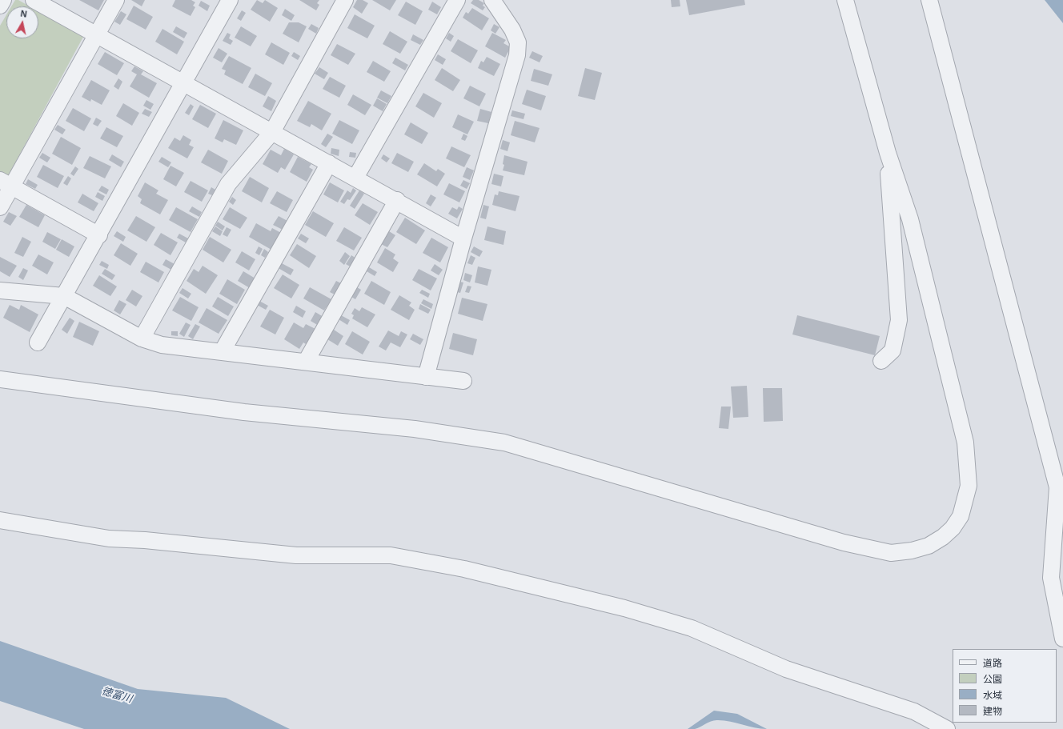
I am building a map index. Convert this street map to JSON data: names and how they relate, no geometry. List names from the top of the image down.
{
  "water": ["徳富川"],
  "legend": [
    "道路",
    "公園",
    "水域",
    "建物"
  ],
  "north": "top"
}
